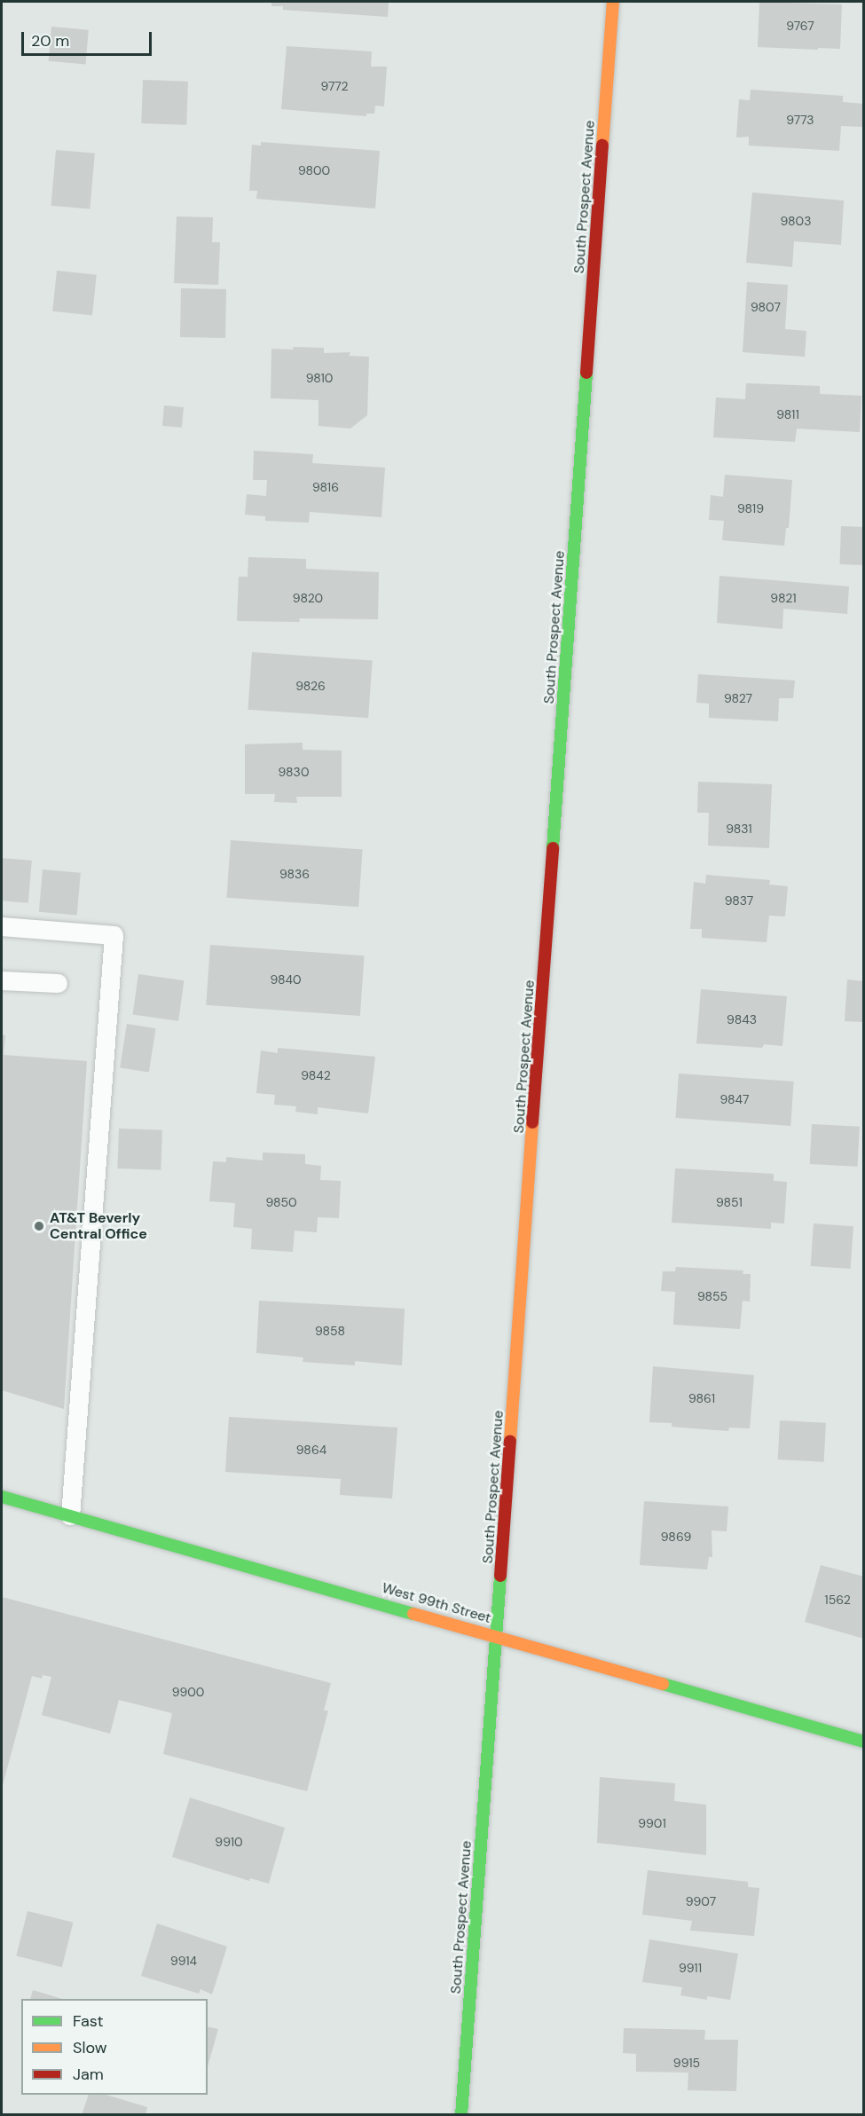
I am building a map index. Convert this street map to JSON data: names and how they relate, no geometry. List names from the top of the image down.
{
  "streets": {
    "street": ["South Prospect Avenue", "West 99th Street"]
  },
  "crossings": [
    ["South Prospect Avenue", "West 99th Street"]
  ],
  "places": ["AT&T Beverly Central Office"],
  "house_numbers": [
    "9767",
    "9772",
    "9773",
    "9800",
    "9803",
    "9807",
    "9810",
    "9811",
    "9816",
    "9819",
    "9820",
    "9821",
    "9826",
    "9827",
    "9830",
    "9831",
    "9836",
    "9837",
    "9840",
    "9843",
    "9842",
    "9847",
    "9850",
    "9851",
    "9855",
    "9858",
    "9861",
    "9864",
    "9869",
    "1562",
    "9900",
    "9901",
    "9910",
    "9907",
    "9914",
    "9911",
    "9915"
  ],
  "legend": ["Fast", "Slow", "Jam"],
  "scale_bar": "20 m"
}
